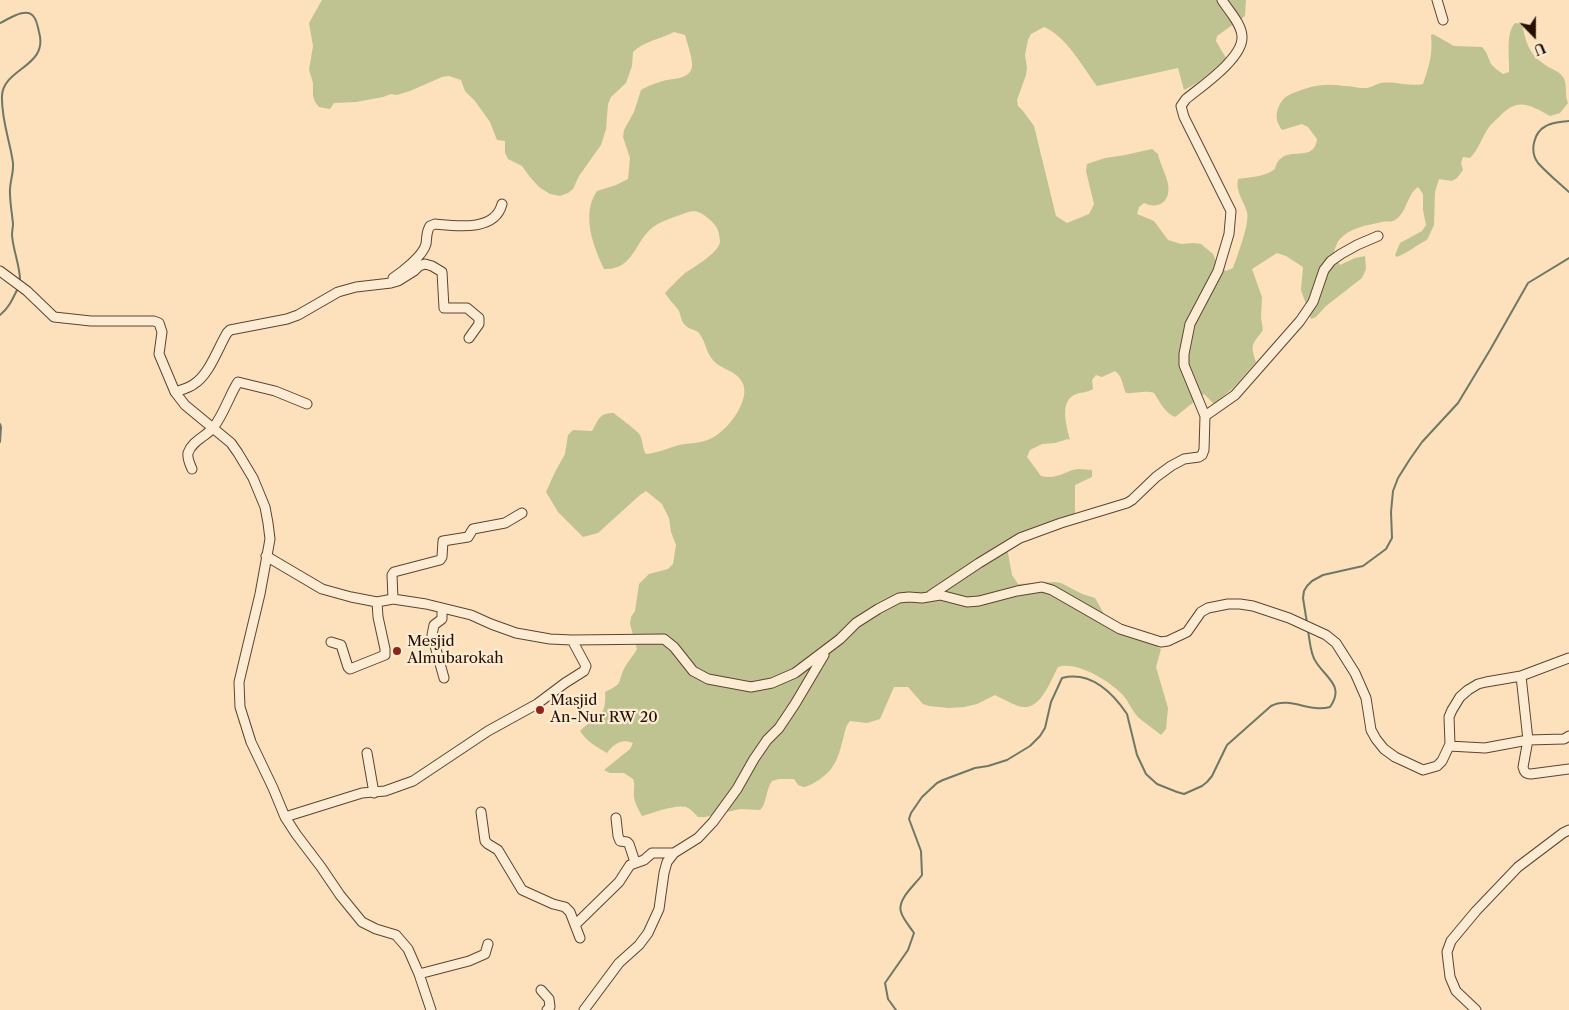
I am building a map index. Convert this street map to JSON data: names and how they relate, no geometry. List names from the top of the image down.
{
  "places": ["Mesjid Almubarokah", "Masjid An-Nur RW 20"],
  "north": "bottom"
}
